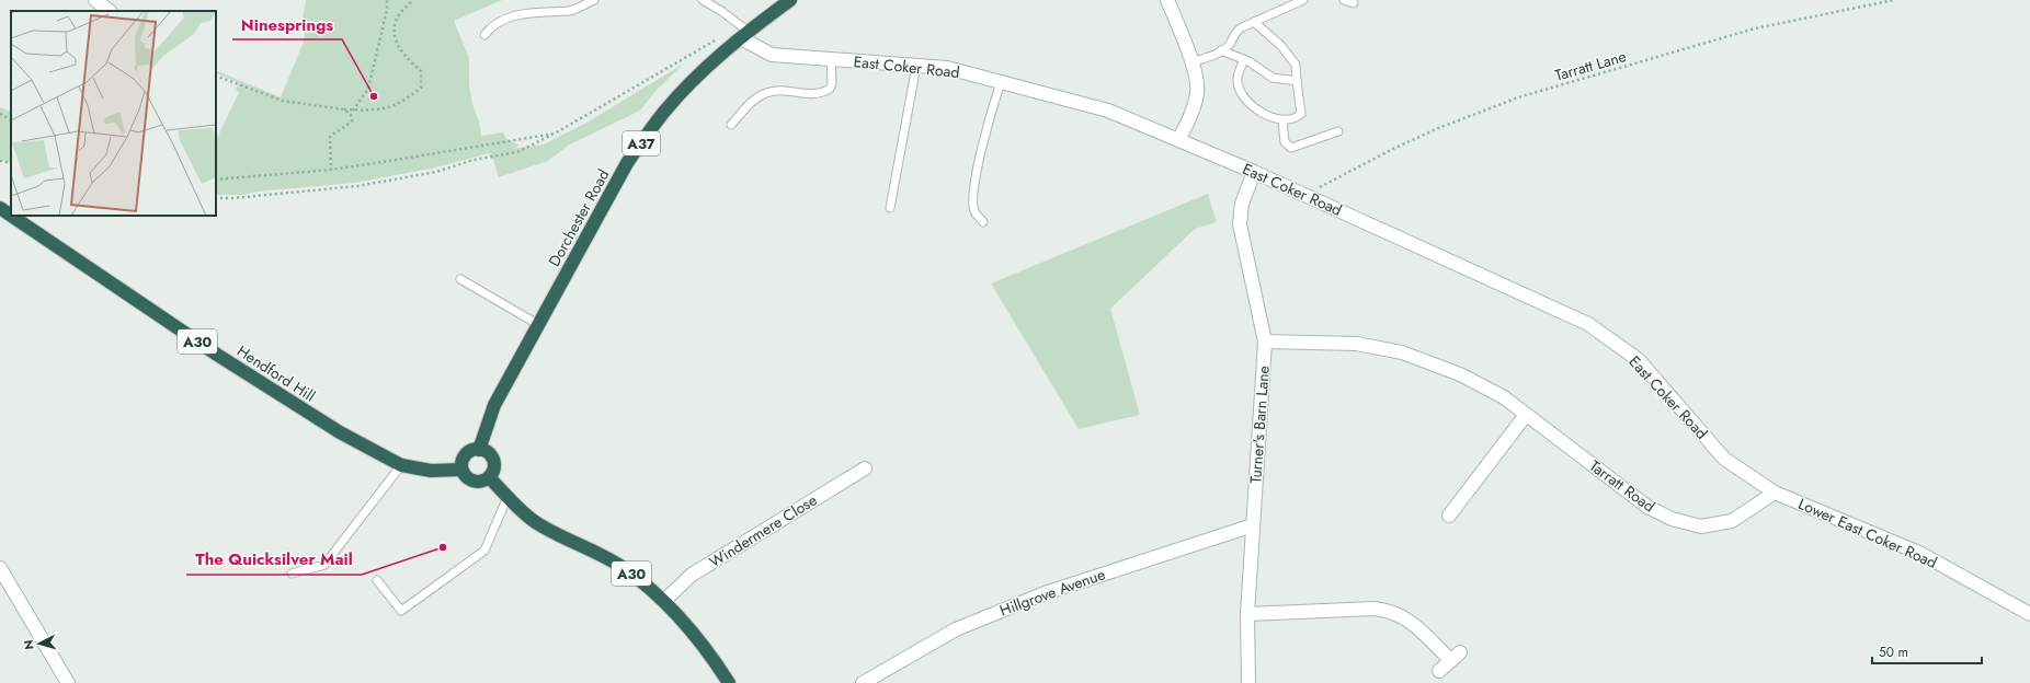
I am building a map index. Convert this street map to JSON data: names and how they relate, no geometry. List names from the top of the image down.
{
  "streets": {
    "highway": [
      "A37",
      "Dorchester Road",
      "A30",
      "Hendford Hill"
    ],
    "street": [
      "East Coker Road",
      "Turner's Barn Lane",
      "Tarratt Road",
      "Windermere Close",
      "Lower East Coker Road",
      "Hillgrove Avenue"
    ],
    "path": ["Tarratt Lane"]
  },
  "crossings": [
    ["Tarratt Lane", "East Coker Road"],
    ["East Coker Road", "Dorchester Road"],
    ["East Coker Road", "Turner's Barn Lane"],
    ["East Coker Road", "Tarratt Road"],
    ["East Coker Road", "Lower East Coker Road"],
    ["Dorchester Road", "A30"],
    ["Dorchester Road", "Hendford Hill"],
    ["A30", "Hendford Hill"],
    ["A30", "Windermere Close"],
    ["Turner's Barn Lane", "Tarratt Road"],
    ["Turner's Barn Lane", "Hillgrove Avenue"],
    ["Tarratt Road", "Lower East Coker Road"]
  ],
  "places": ["Ninesprings", "The Quicksilver Mail"],
  "scale_bar": "50 m",
  "north": "left"
}
